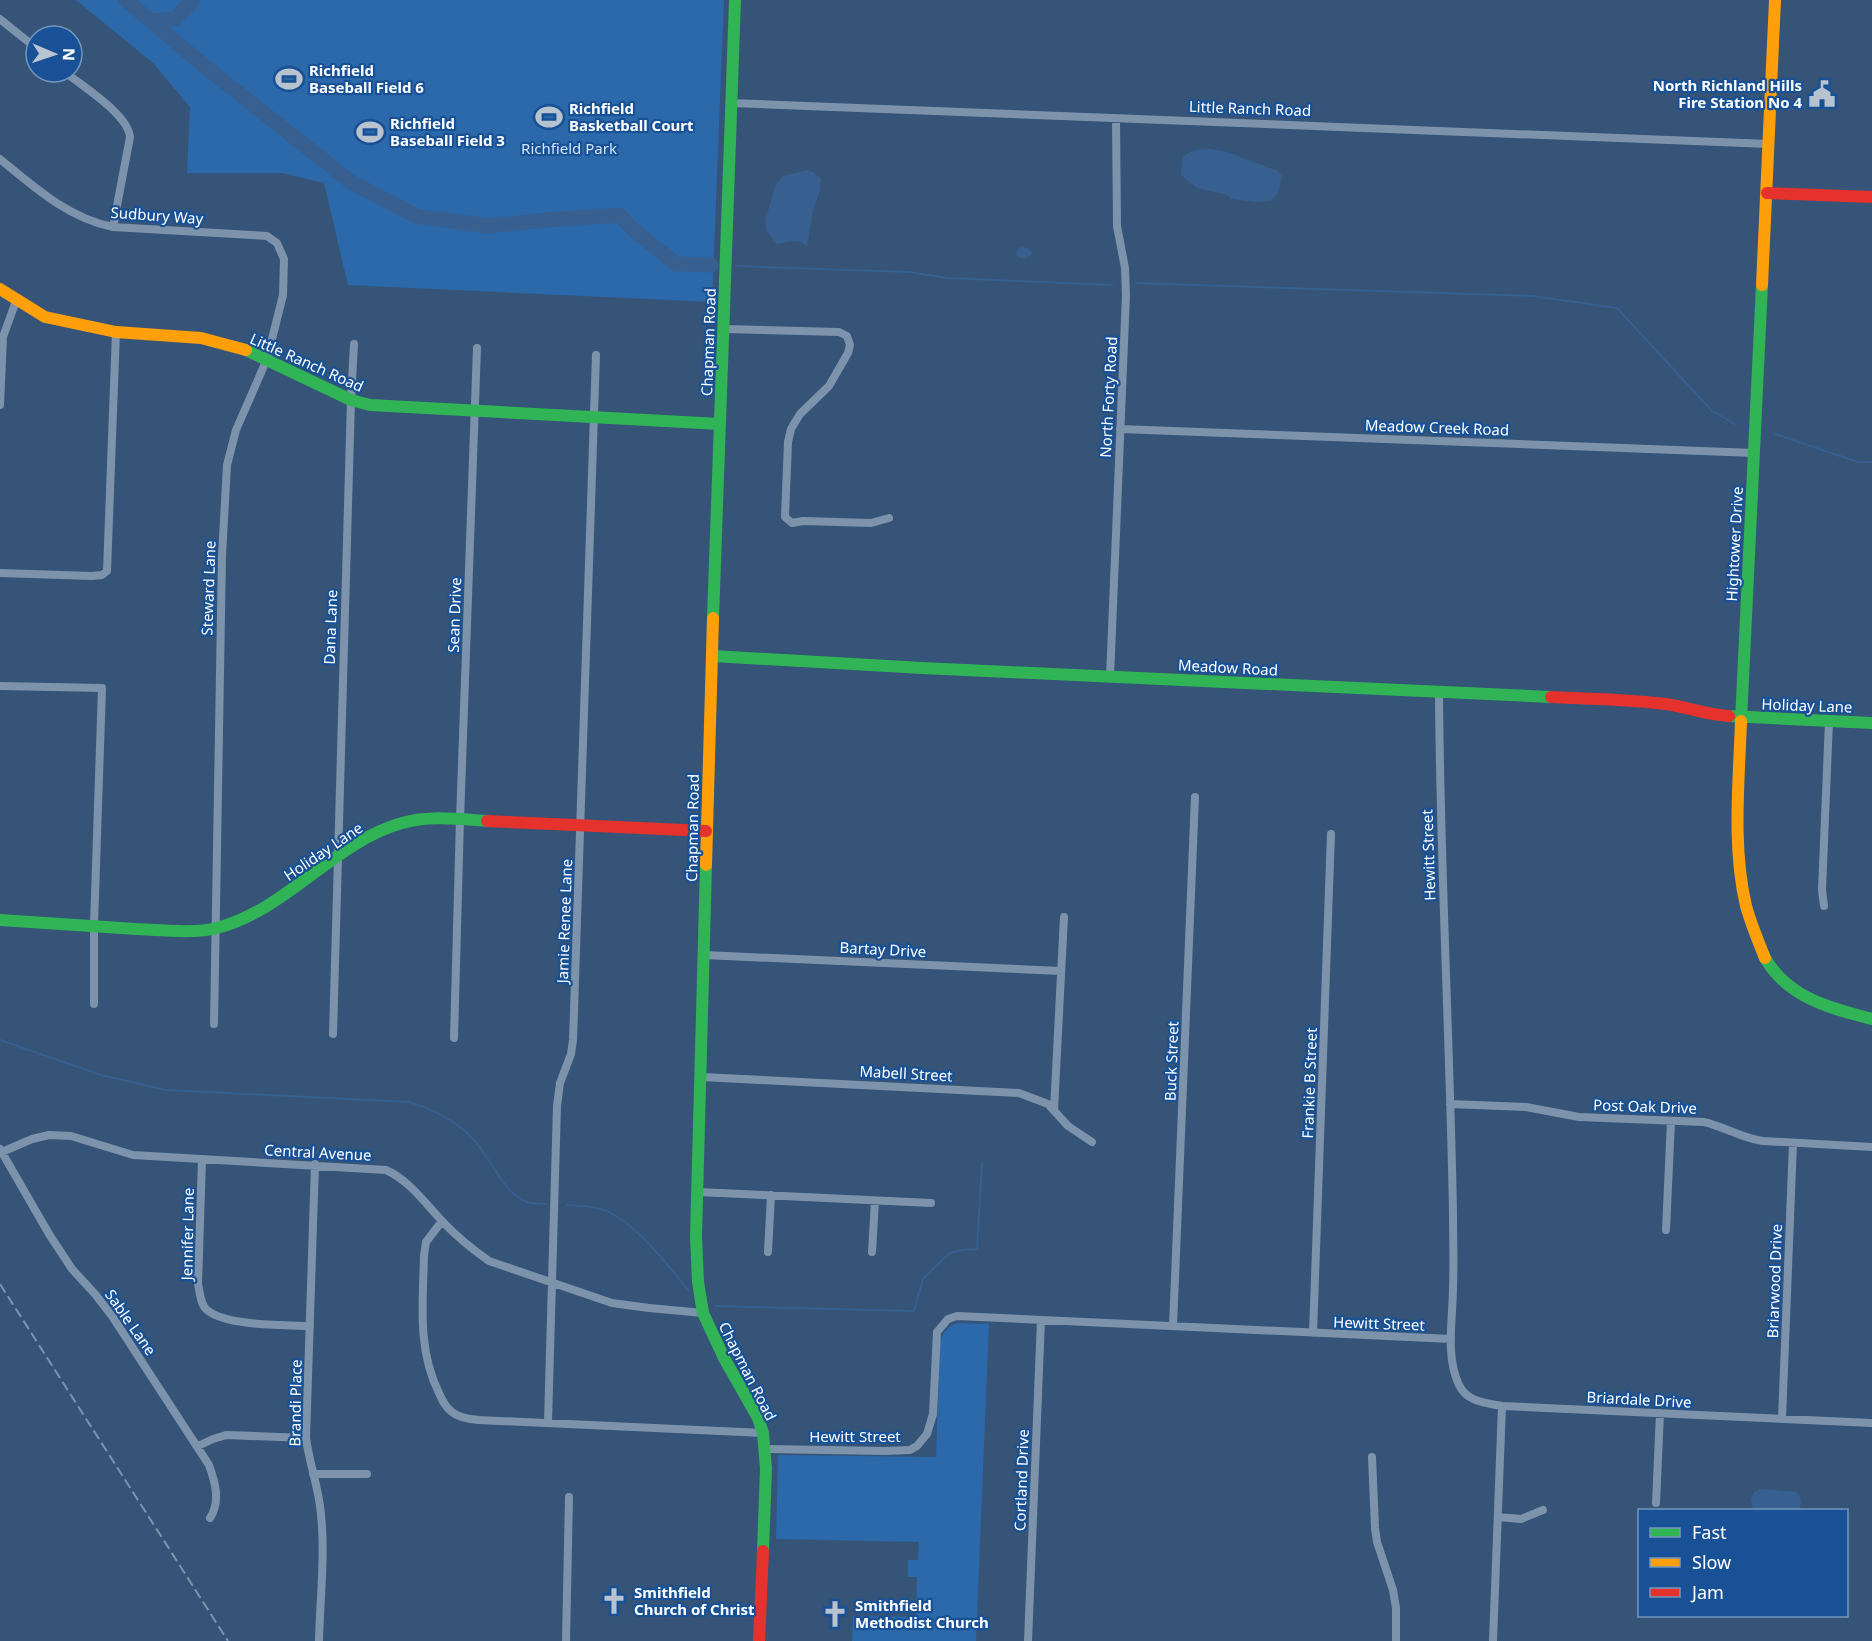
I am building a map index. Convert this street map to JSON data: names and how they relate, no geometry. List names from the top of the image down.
{
  "streets": {
    "street": [
      "Little Ranch Road",
      "Sudbury Way",
      "Chapman Road",
      "North Forty Road",
      "Meadow Creek Road",
      "Hightower Drive",
      "Steward Lane",
      "Sean Drive",
      "Dana Lane",
      "Meadow Road",
      "Holiday Lane",
      "Hewitt Street",
      "Jamie Renee Lane",
      "Bartay Drive",
      "Buck Street",
      "Mabell Street",
      "Frankie B Street",
      "Post Oak Drive",
      "Central Avenue",
      "Jennifer Lane",
      "Briarwood Drive",
      "Sable Lane",
      "Briardale Drive",
      "Brandi Place",
      "Cortland Drive"
    ]
  },
  "crossings": [
    ["Little Ranch Road", "Chapman Road"],
    ["Little Ranch Road", "North Forty Road"],
    ["Little Ranch Road", "Hightower Drive"],
    ["Little Ranch Road", "Steward Lane"],
    ["Little Ranch Road", "Sean Drive"],
    ["Little Ranch Road", "Dana Lane"],
    ["Little Ranch Road", "Jamie Renee Lane"],
    ["Sudbury Way", "Steward Lane"],
    ["Chapman Road", "Meadow Road"],
    ["Chapman Road", "Holiday Lane"],
    ["Chapman Road", "Hewitt Street"],
    ["Chapman Road", "Bartay Drive"],
    ["Chapman Road", "Mabell Street"],
    ["Chapman Road", "Central Avenue"],
    ["North Forty Road", "Meadow Creek Road"],
    ["North Forty Road", "Meadow Road"],
    ["Meadow Creek Road", "Hightower Drive"],
    ["Hightower Drive", "Meadow Road"],
    ["Hightower Drive", "Holiday Lane"],
    ["Steward Lane", "Holiday Lane"],
    ["Sean Drive", "Holiday Lane"],
    ["Dana Lane", "Holiday Lane"],
    ["Meadow Road", "Holiday Lane"],
    ["Meadow Road", "Hewitt Street"],
    ["Holiday Lane", "Jamie Renee Lane"],
    ["Hewitt Street", "Buck Street"],
    ["Hewitt Street", "Frankie B Street"],
    ["Hewitt Street", "Post Oak Drive"],
    ["Hewitt Street", "Briardale Drive"],
    ["Hewitt Street", "Cortland Drive"],
    ["Jamie Renee Lane", "Central Avenue"],
    ["Post Oak Drive", "Briarwood Drive"],
    ["Central Avenue", "Jennifer Lane"],
    ["Central Avenue", "Sable Lane"],
    ["Central Avenue", "Brandi Place"],
    ["Jennifer Lane", "Brandi Place"],
    ["Briarwood Drive", "Briardale Drive"]
  ],
  "parks": ["Richfield Park"],
  "places": {
    "sports": ["Richfield Baseball Field 6", "Richfield Basketball Court", "Richfield Baseball Field 3"],
    "public building": ["North Richland Hills Fire Station No 4"],
    "church": ["Smithfield Church of Christ", "Smithfield Methodist Church"]
  },
  "legend": ["Fast", "Slow", "Jam"],
  "north": "right"
}
